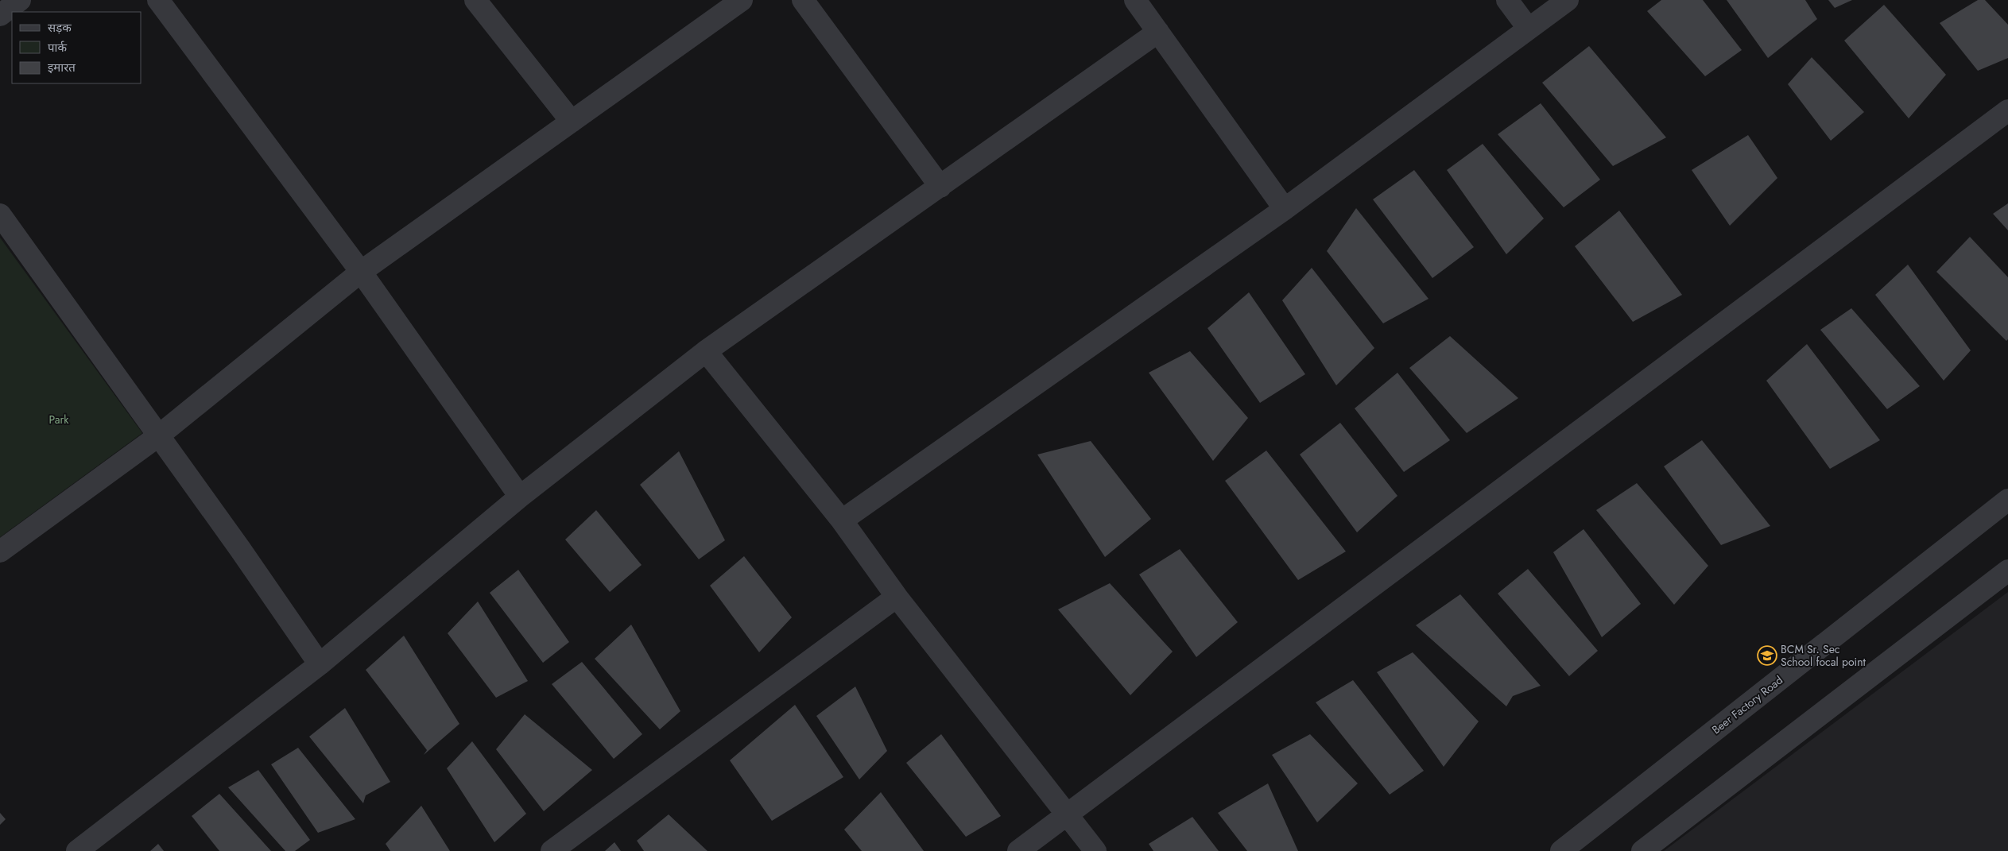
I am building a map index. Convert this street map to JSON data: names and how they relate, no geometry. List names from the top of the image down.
{
  "streets": {
    "street": ["Beer Factory Road"]
  },
  "parks": ["Park"],
  "places": {
    "school or university": ["BCM Sr. Sec School focal point"]
  },
  "legend": ["सड़क", "पार्क", "इमारत"]
}
